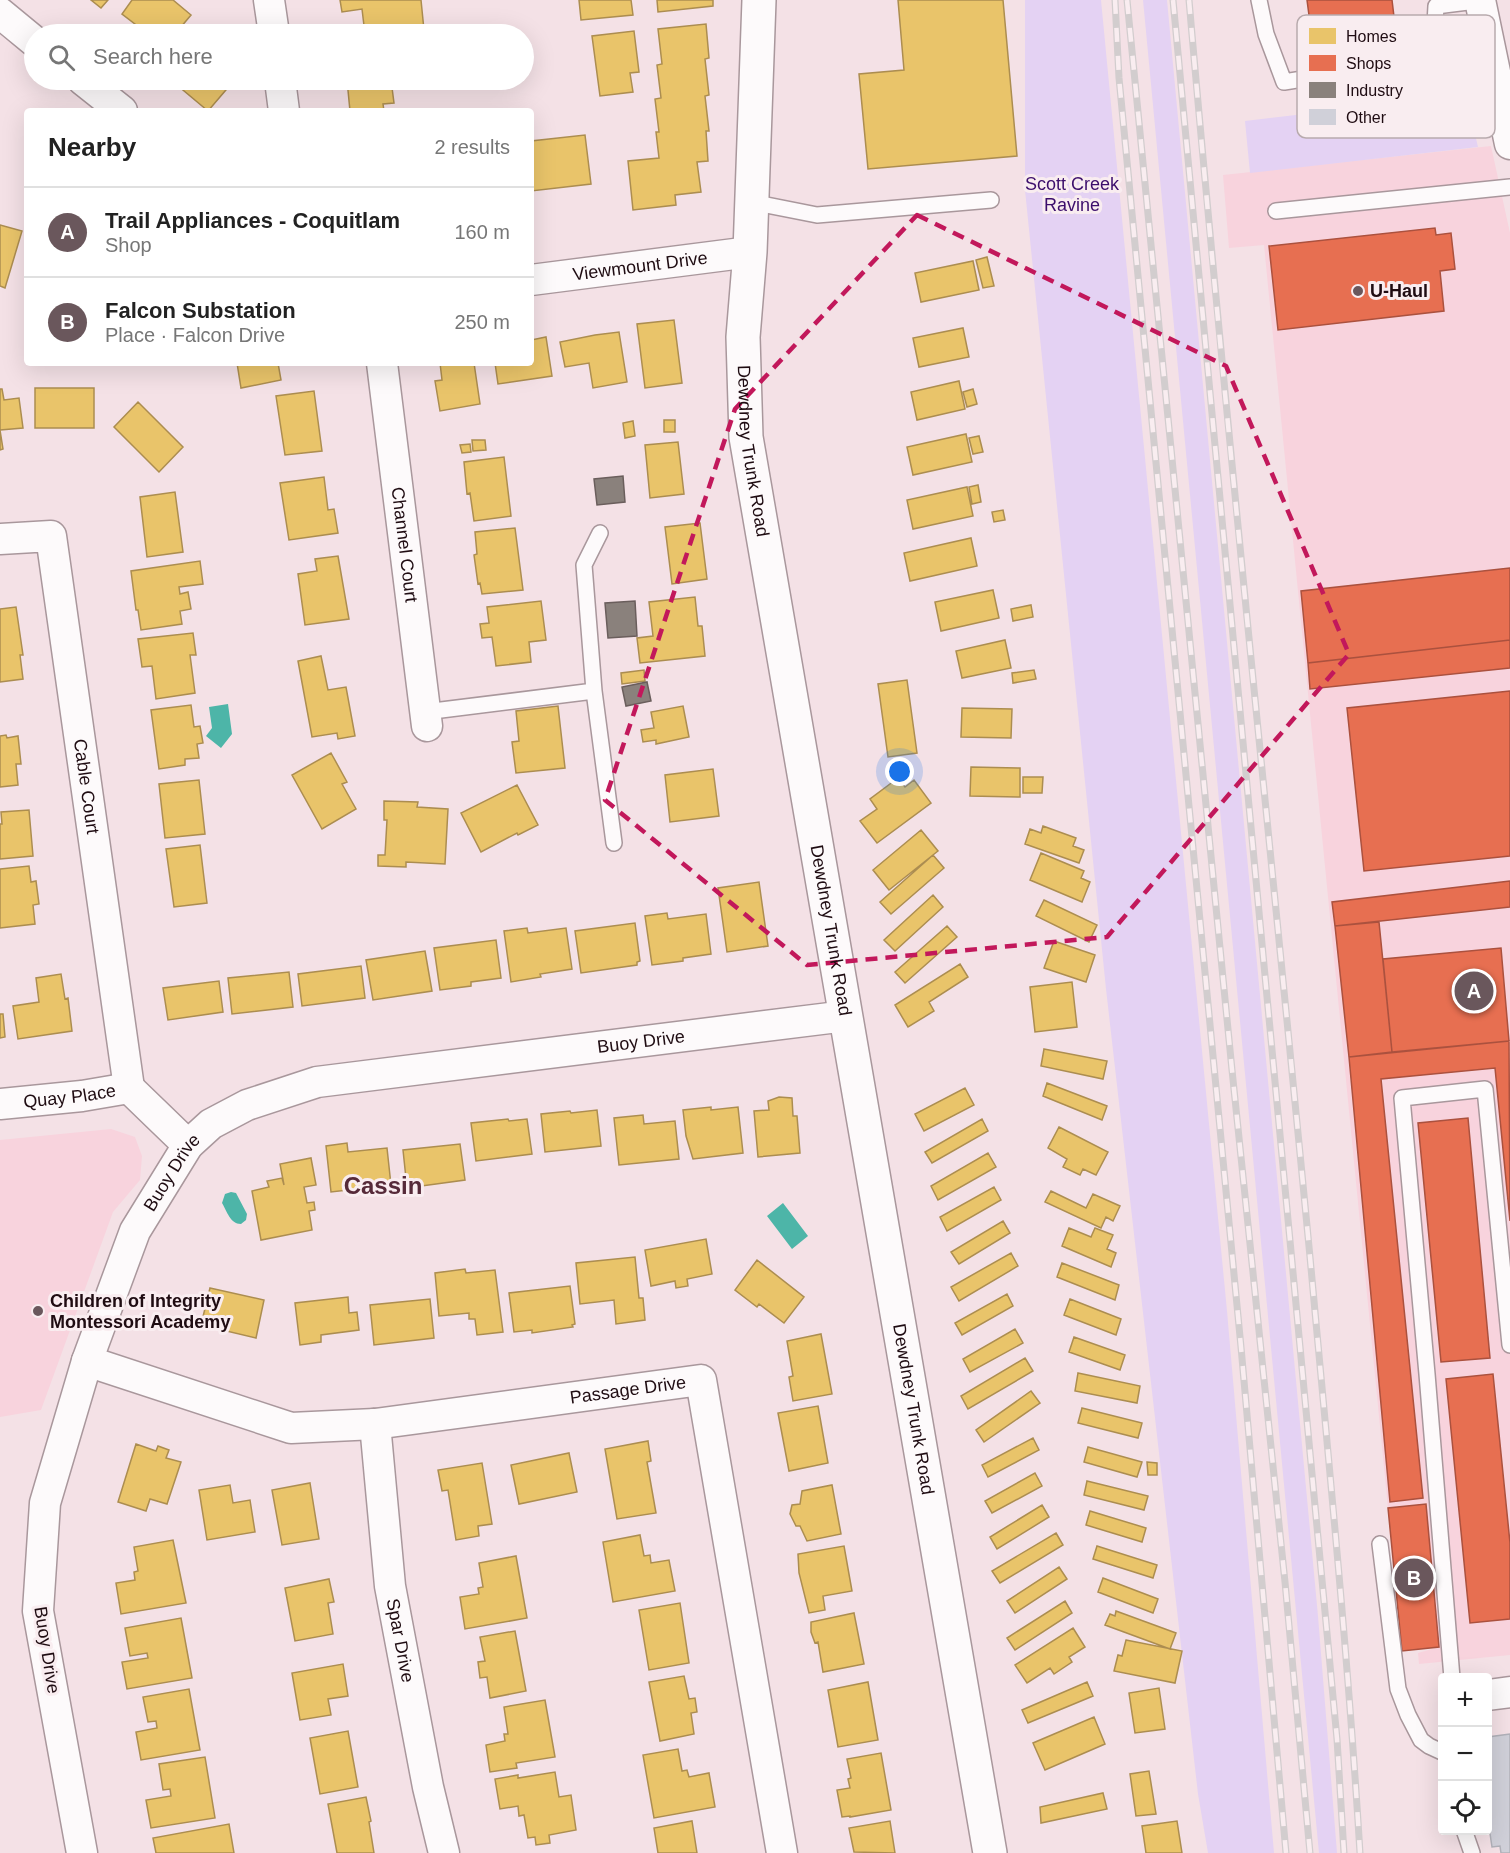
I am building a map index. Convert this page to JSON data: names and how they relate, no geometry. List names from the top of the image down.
{
  "streets": {
    "main road": ["Dewdney Trunk Road"],
    "street": [
      "Viewmount Drive",
      "Channel Court",
      "Cable Court",
      "Buoy Drive",
      "Quay Place",
      "Passage Drive",
      "Spar Drive"
    ]
  },
  "crossings": [
    ["Viewmount Drive", "Dewdney Trunk Road"],
    ["Dewdney Trunk Road", "Buoy Drive"],
    ["Cable Court", "Quay Place"],
    ["Buoy Drive", "Quay Place"],
    ["Buoy Drive", "Passage Drive"],
    ["Passage Drive", "Spar Drive"]
  ],
  "districts": ["Cassin"],
  "parks": ["Scott Creek Ravine"],
  "places": ["U-Haul", "Children of Integrity Montessori Academy"],
  "legend": [
    "Homes",
    "Shops",
    "Industry",
    "Other"
  ],
  "page": {
    "search": "Search here",
    "heading": ["Nearby", "2 results"],
    "list": [
      {
        "mark": "A",
        "name": "Trail Appliances - Coquitlam",
        "note": "Shop",
        "value": "160 m"
      },
      {
        "mark": "B",
        "name": "Falcon Substation",
        "note": "Place · Falcon Drive",
        "value": "250 m"
      }
    ],
    "pins": ["A", "B"],
    "map_buttons": ["+", "−"]
  }
}
